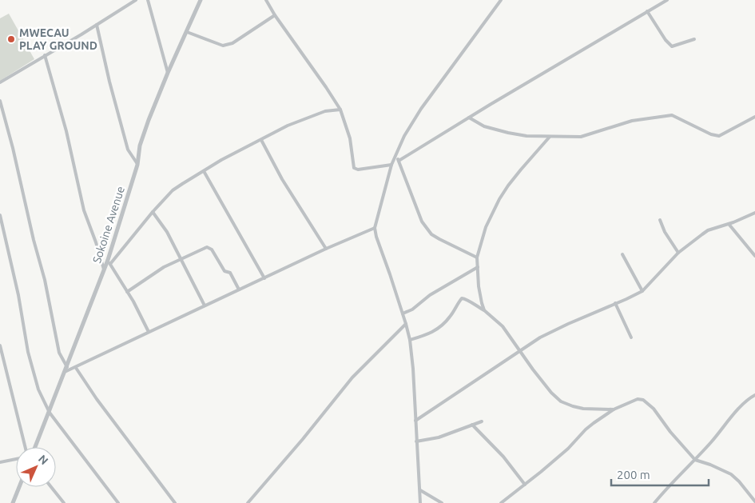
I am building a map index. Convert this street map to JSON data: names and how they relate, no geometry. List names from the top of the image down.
{
  "streets": {
    "street": ["Sokoine Avenue"]
  },
  "places": ["MWECAU PLAY GROUND"],
  "scale_bar": "200 m",
  "north": "top right"
}
